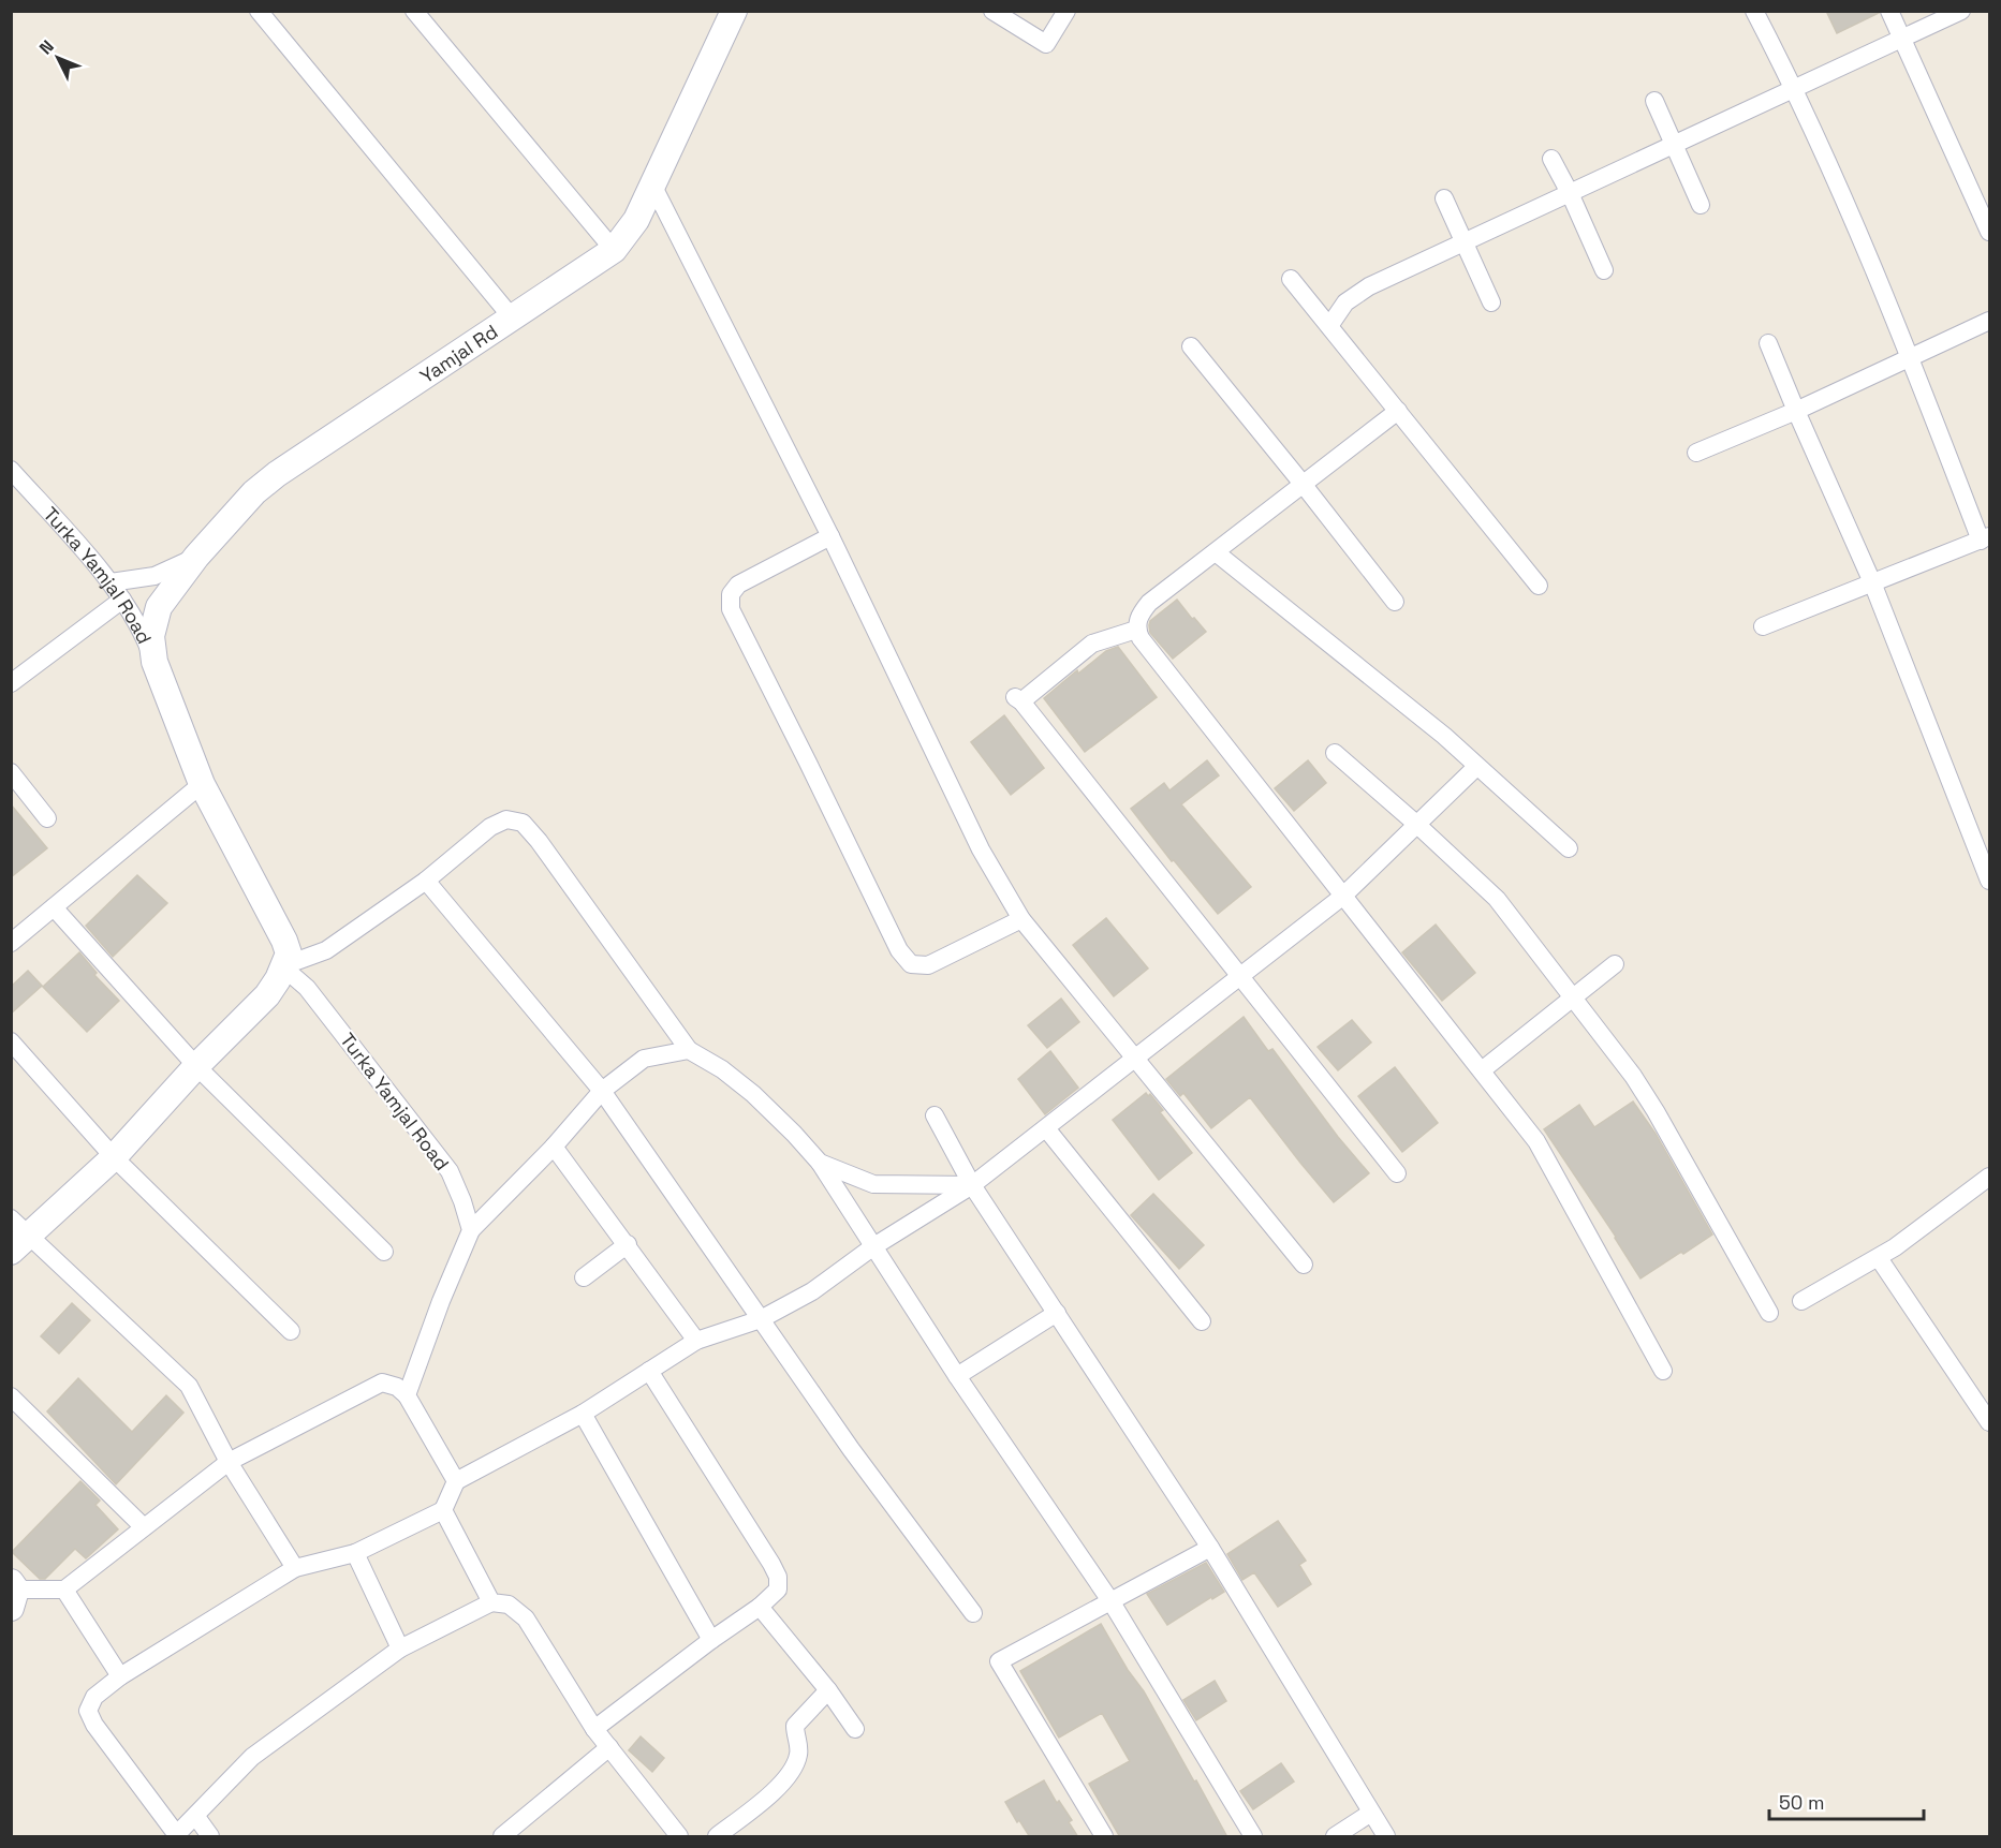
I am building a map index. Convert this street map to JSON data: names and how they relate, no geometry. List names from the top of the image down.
{
  "streets": {
    "main road": ["Yamjal Rd", "Turka Yamjal Road"]
  },
  "crossings": [
    ["Yamjal Rd", "Turka Yamjal Road"]
  ],
  "scale_bar": "50 m",
  "north": "top left"
}
